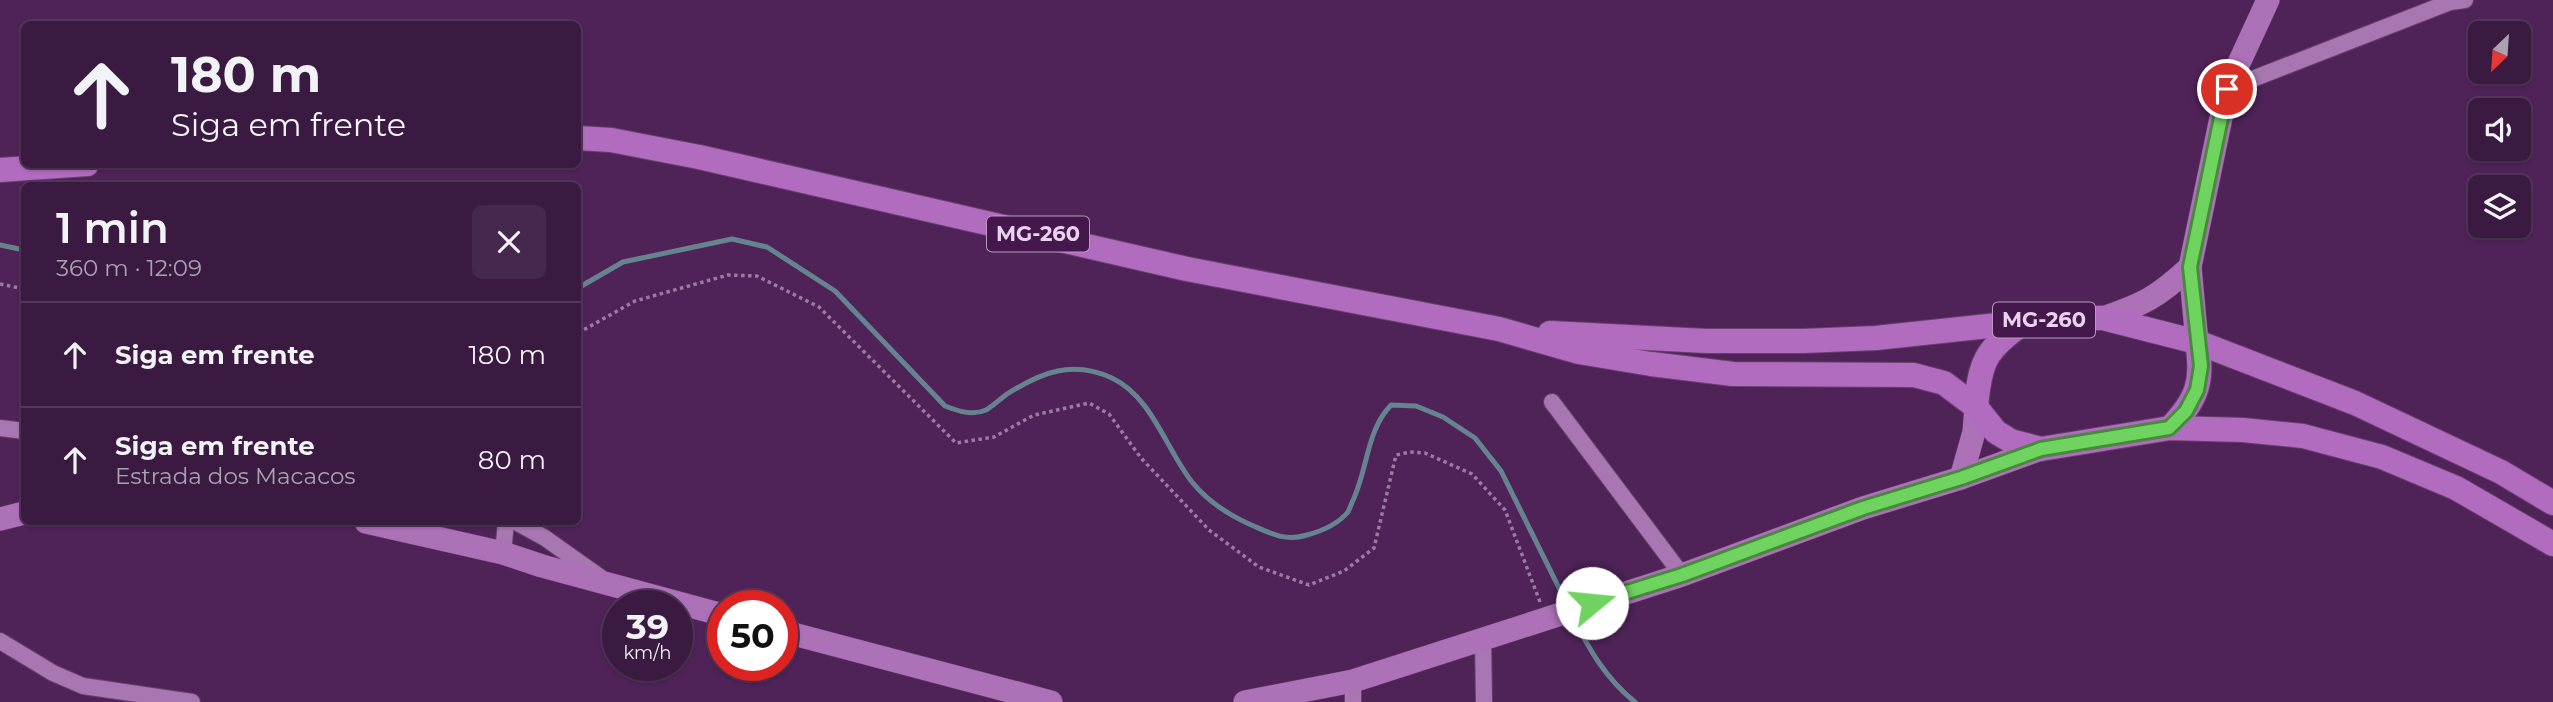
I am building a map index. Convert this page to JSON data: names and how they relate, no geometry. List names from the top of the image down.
{
  "streets": {
    "main road": ["MG-260"]
  },
  "north": "bottom left",
  "page": {
    "turn": ["180 m", "Siga em frente"],
    "heading": ["1 min", "360 m · 12:09"],
    "list": [
      {
        "name": "Siga em frente",
        "value": "180 m"
      },
      {
        "name": "Siga em frente",
        "note": "Estrada dos Macacos",
        "value": "80 m"
      }
    ],
    "speed": "39 km/h",
    "limit": "50"
  }
}
